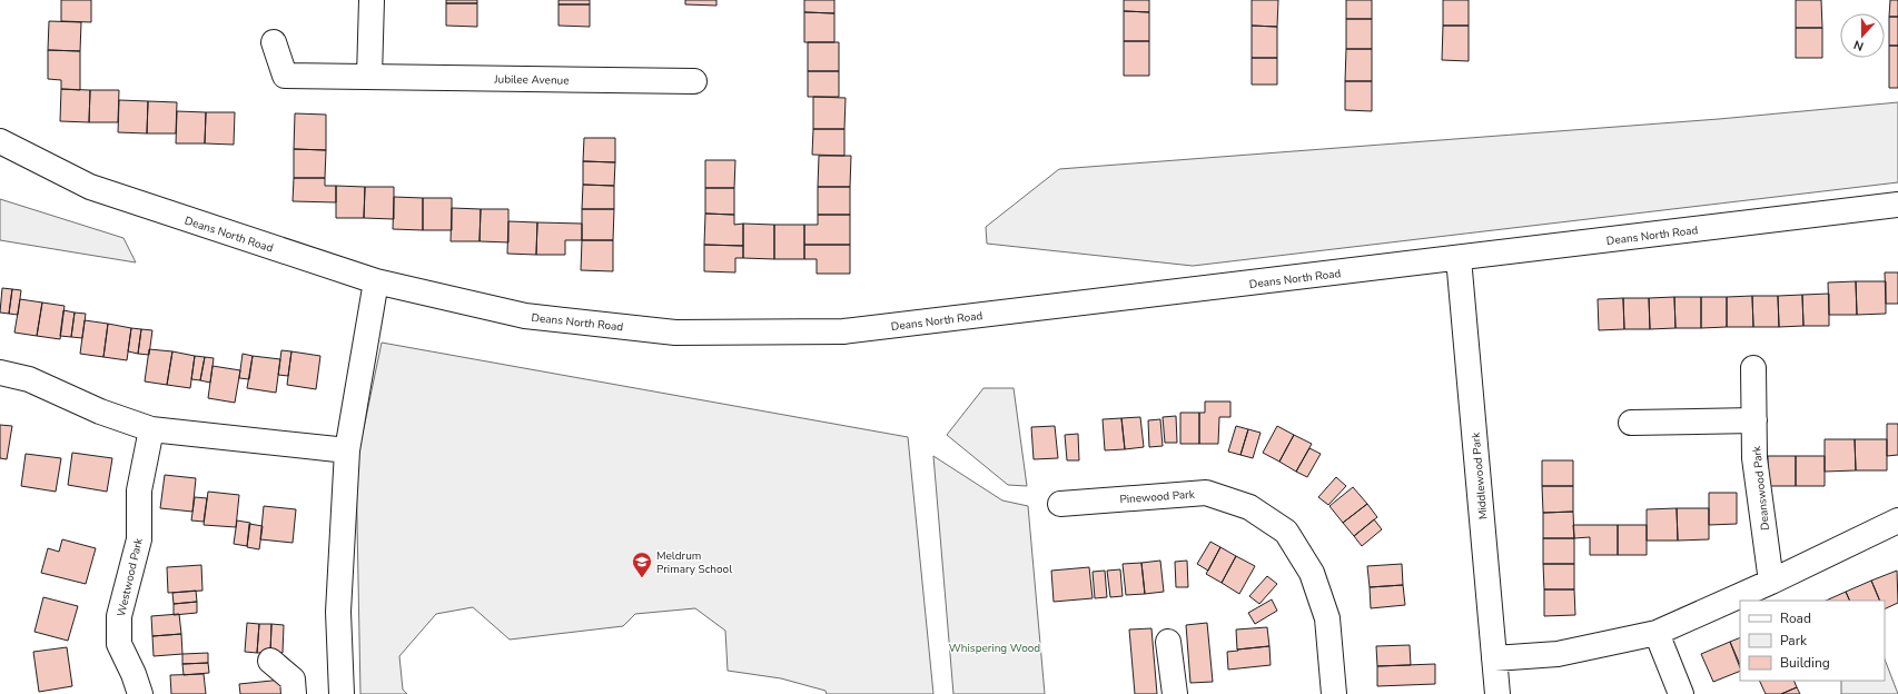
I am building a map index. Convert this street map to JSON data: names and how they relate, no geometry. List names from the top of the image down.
{
  "streets": {
    "street": [
      "Jubilee Avenue",
      "Deans North Road",
      "Middlewood Park",
      "Deanswood Park",
      "Pinewood Park",
      "Westwood Park"
    ]
  },
  "crossings": [
    ["Deans North Road", "Middlewood Park"]
  ],
  "parks": ["Whispering Wood"],
  "places": {
    "school or university": ["Meldrum Primary School"]
  },
  "legend": ["Road", "Park", "Building"],
  "north": "bottom"
}
